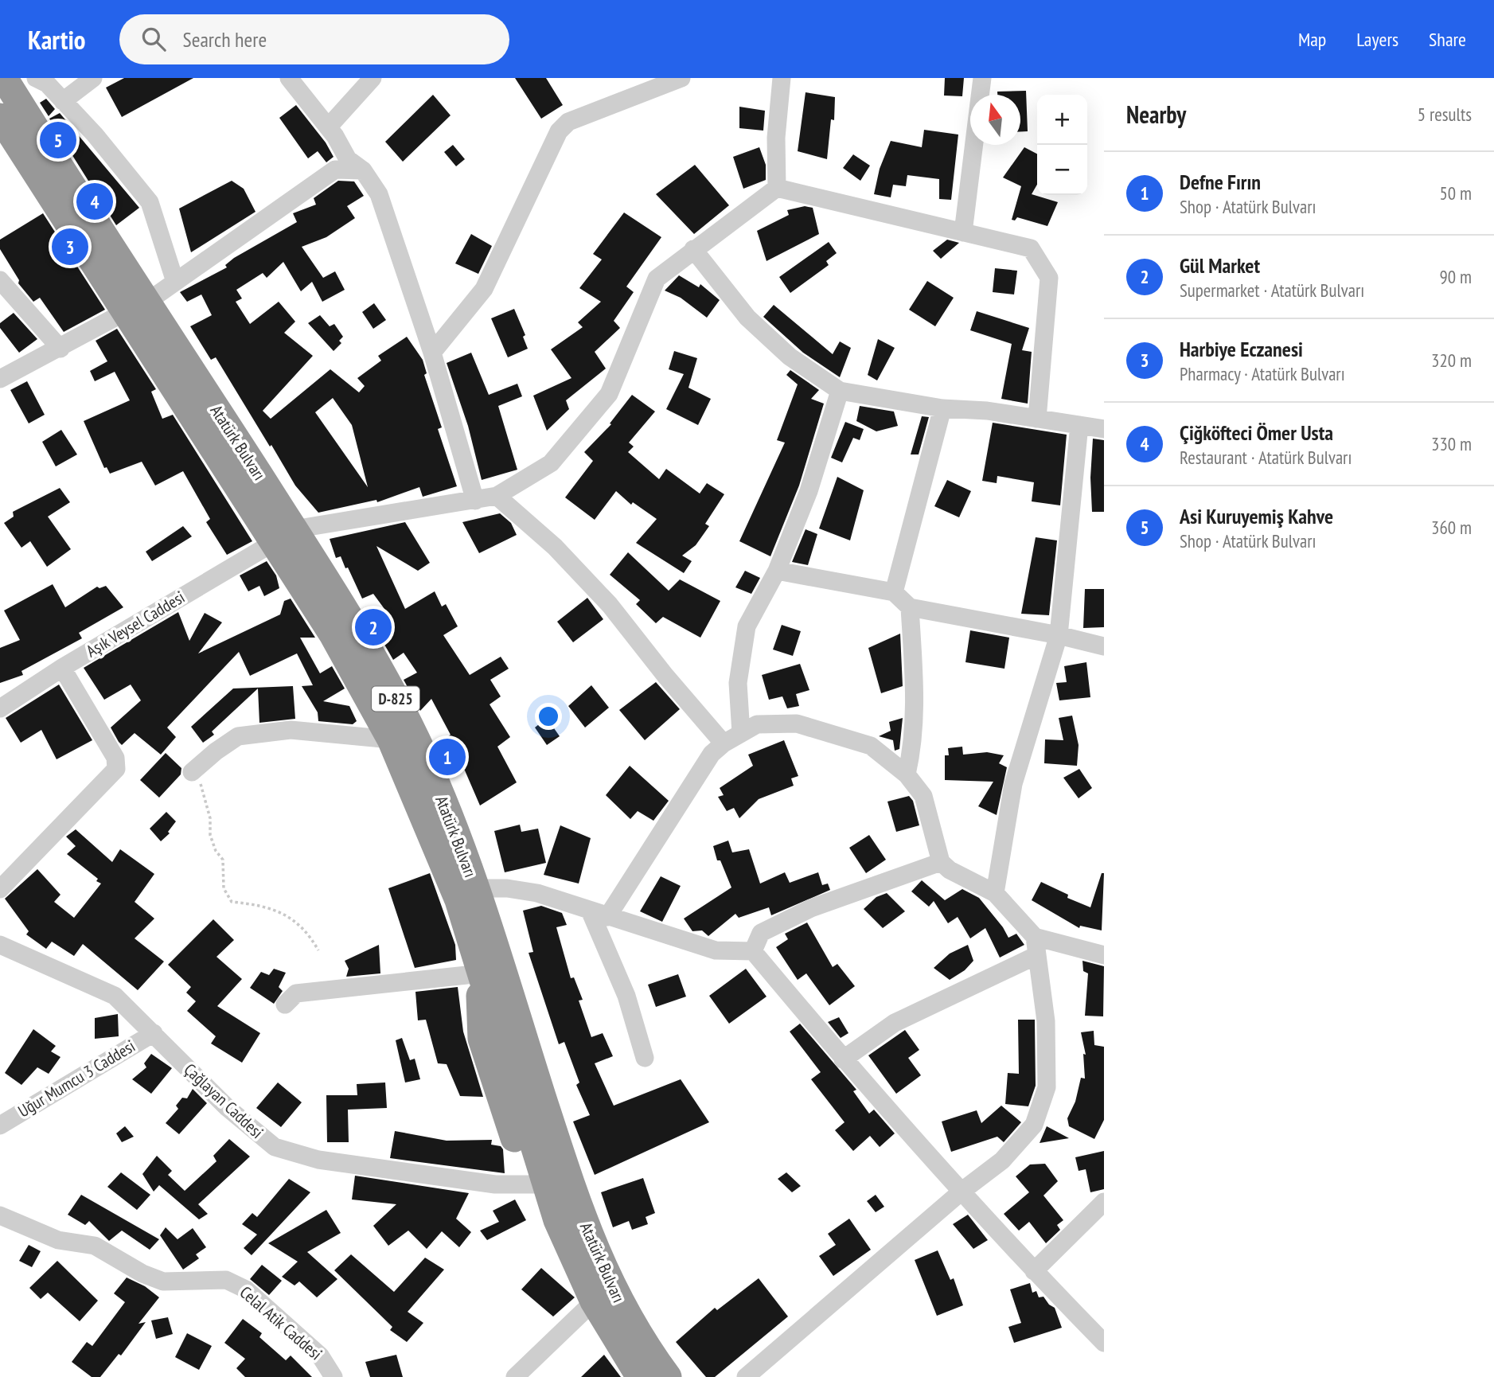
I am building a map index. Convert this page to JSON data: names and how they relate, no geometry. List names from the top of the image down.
{
  "streets": {
    "highway": ["Atatürk Bulvarı", "D-825"],
    "street": [
      "Aşık Veysel Caddesi",
      "Uğur Mumcu 3 Caddesi",
      "Çağlayan Caddesi",
      "Celal Atik Caddesi"
    ]
  },
  "crossings": [
    ["Atatürk Bulvarı", "Aşık Veysel Caddesi"],
    ["Atatürk Bulvarı", "Çağlayan Caddesi"],
    ["Uğur Mumcu 3 Caddesi", "Çağlayan Caddesi"]
  ],
  "north": "top",
  "page": {
    "header": "Kartio",
    "search": "Search here",
    "nav": ["Map", "Layers", "Share"],
    "heading": ["Nearby", "5 results"],
    "map_buttons": ["+", "−"],
    "pins": [
      "5",
      "4",
      "3",
      "2",
      "1"
    ],
    "list": [
      {
        "mark": "1",
        "name": "Defne Fırın",
        "note": "Shop · Atatürk Bulvarı",
        "value": "50 m"
      },
      {
        "mark": "2",
        "name": "Gül Market",
        "note": "Supermarket · Atatürk Bulvarı",
        "value": "90 m"
      },
      {
        "mark": "3",
        "name": "Harbiye Eczanesi",
        "note": "Pharmacy · Atatürk Bulvarı",
        "value": "320 m"
      },
      {
        "mark": "4",
        "name": "Çiğköfteci Ömer Usta",
        "note": "Restaurant · Atatürk Bulvarı",
        "value": "330 m"
      },
      {
        "mark": "5",
        "name": "Asi Kuruyemiş Kahve",
        "note": "Shop · Atatürk Bulvarı",
        "value": "360 m"
      }
    ]
  }
}
